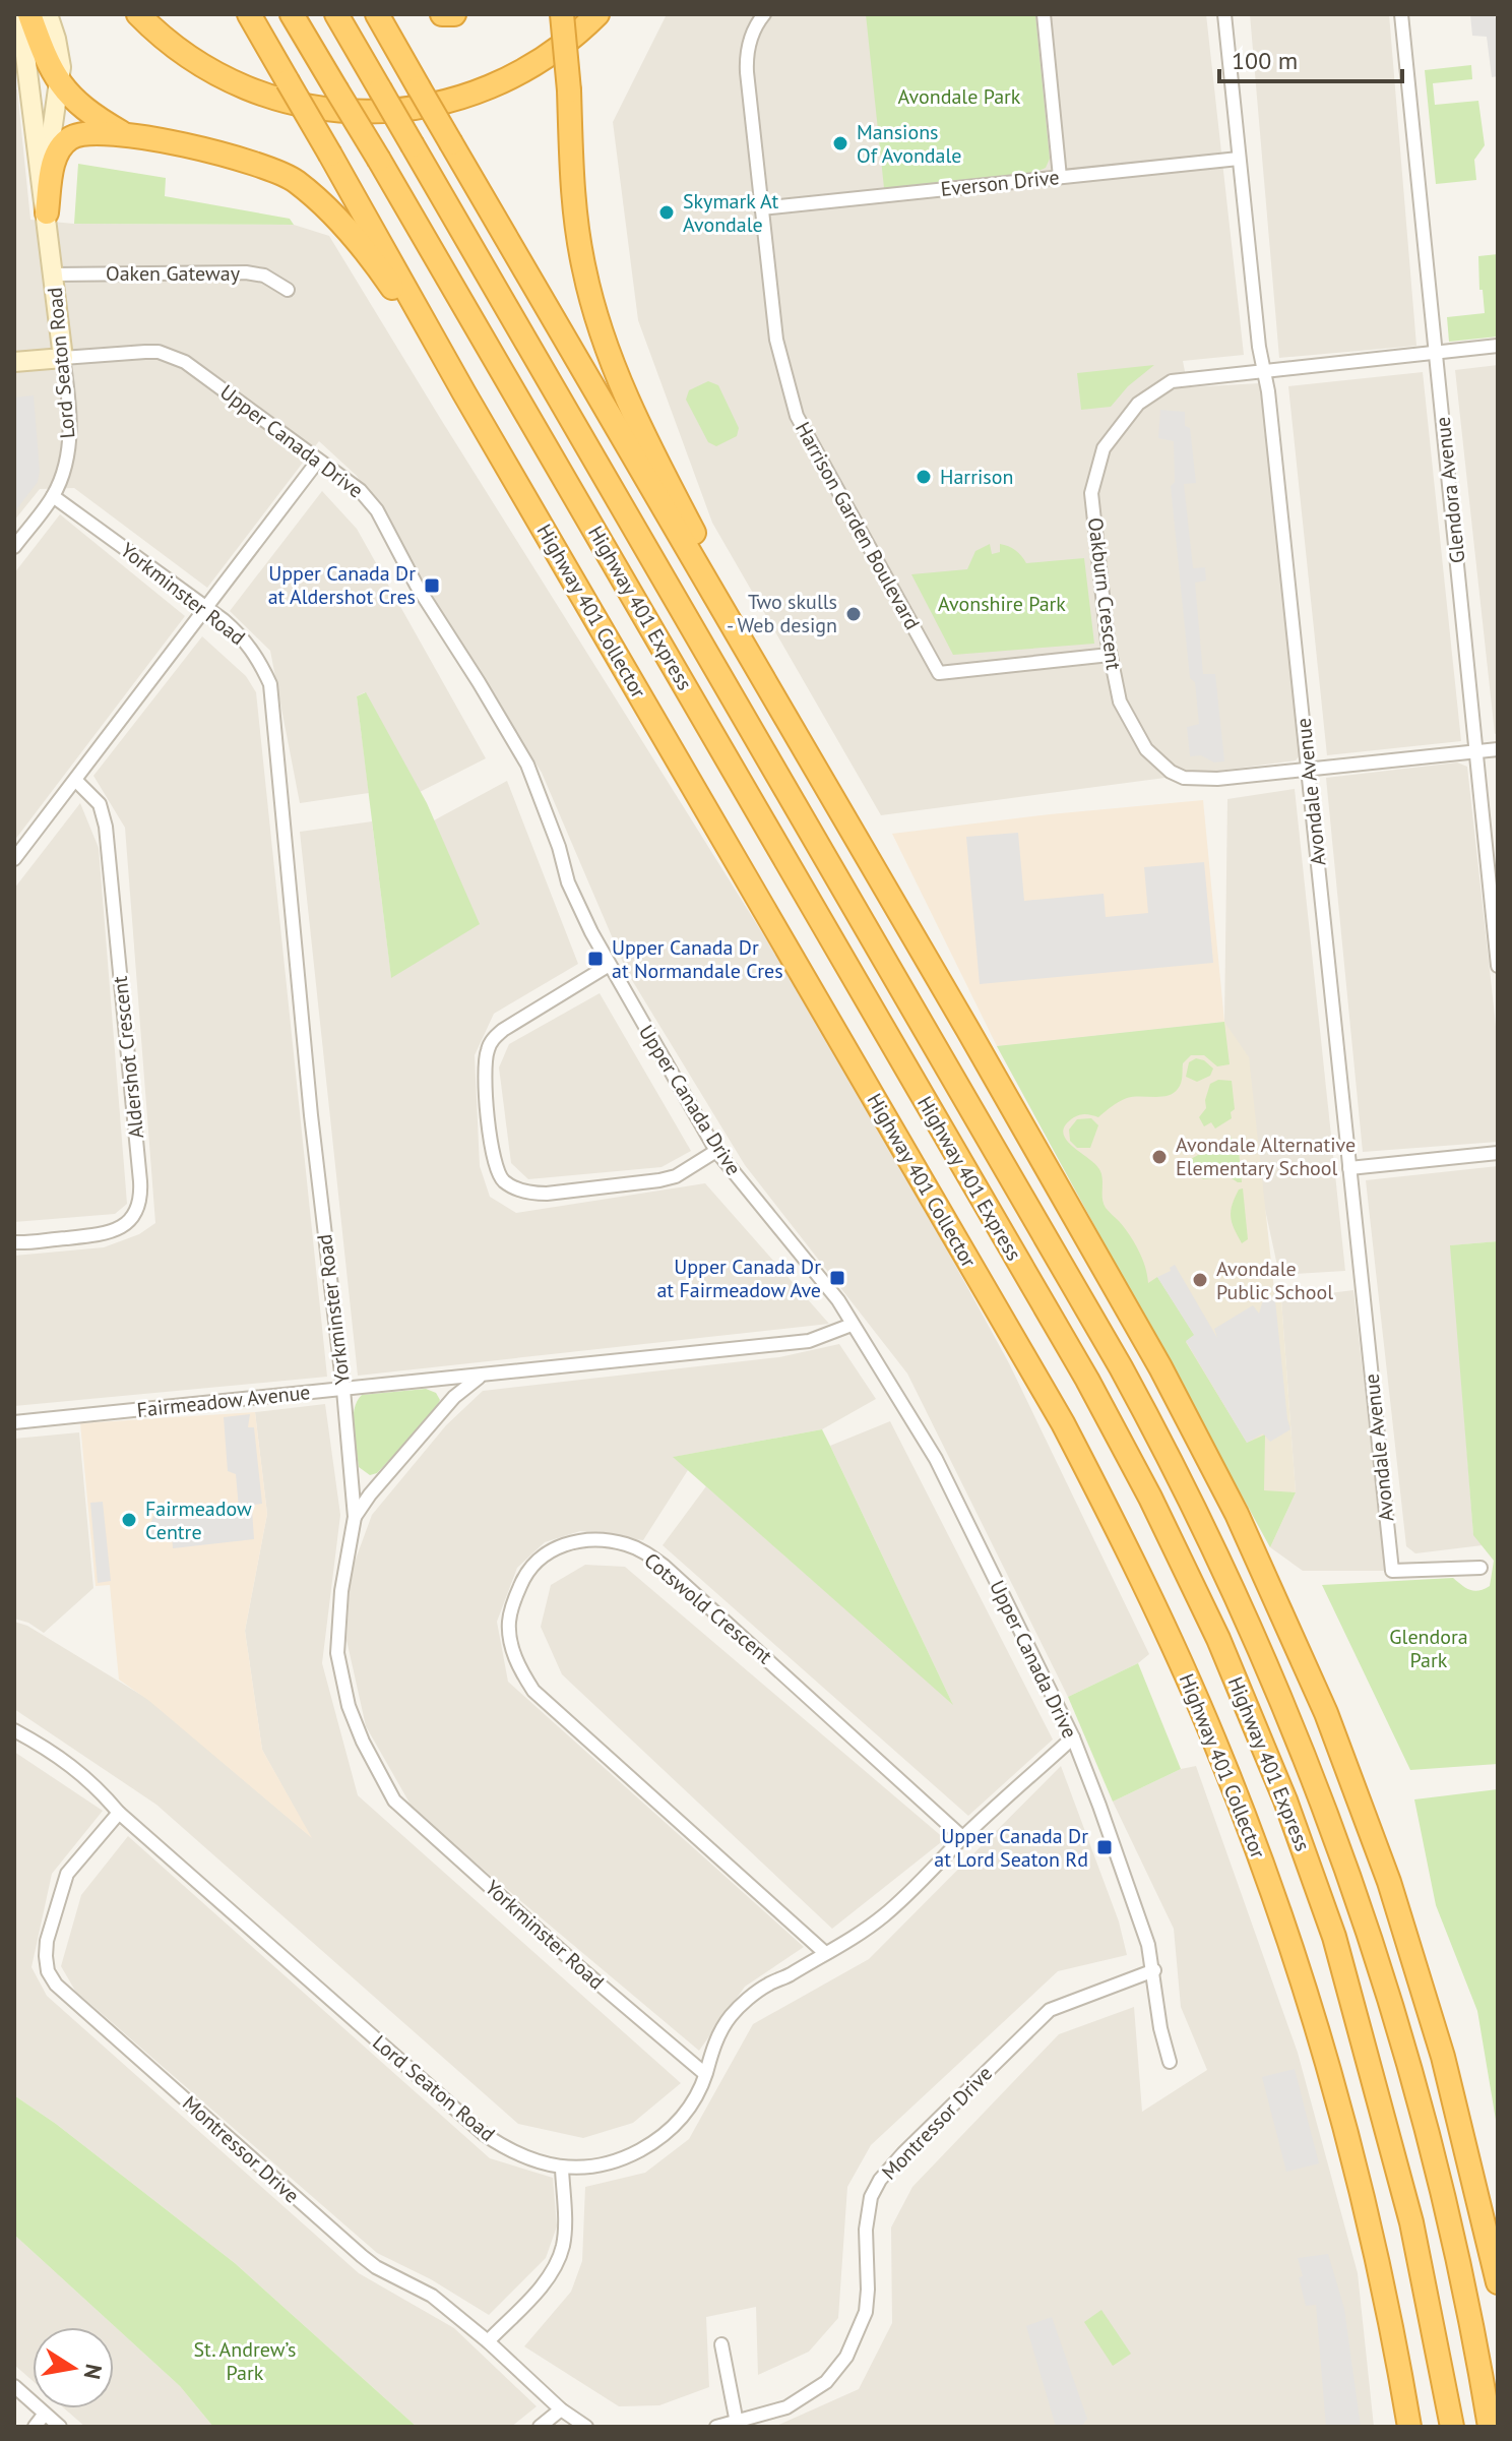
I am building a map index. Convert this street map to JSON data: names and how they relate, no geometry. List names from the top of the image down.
{
  "streets": {
    "highway": ["Highway 401 Express", "Highway 401 Collector"],
    "street": [
      "Everson Drive",
      "Oaken Gateway",
      "Lord Seaton Road",
      "Upper Canada Drive",
      "Glendora Avenue",
      "Harrison Garden Boulevard",
      "Yorkminster Road",
      "Oakburn Crescent",
      "Avondale Avenue",
      "Aldershot Crescent",
      "Fairmeadow Avenue",
      "Cotswold Crescent",
      "Montressor Drive"
    ]
  },
  "crossings": [
    ["Everson Drive", "Harrison Garden Boulevard"],
    ["Everson Drive", "Avondale Avenue"],
    ["Oaken Gateway", "Lord Seaton Road"],
    ["Lord Seaton Road", "Upper Canada Drive"],
    ["Lord Seaton Road", "Yorkminster Road"],
    ["Lord Seaton Road", "Cotswold Crescent"],
    ["Lord Seaton Road", "Montressor Drive"],
    ["Upper Canada Drive", "Fairmeadow Avenue"],
    ["Upper Canada Drive", "Montressor Drive"],
    ["Glendora Avenue", "Oakburn Crescent"],
    ["Harrison Garden Boulevard", "Oakburn Crescent"],
    ["Yorkminster Road", "Fairmeadow Avenue"],
    ["Oakburn Crescent", "Avondale Avenue"]
  ],
  "parks": [
    "Avondale Park",
    "Avonshire Park",
    "Glendora Park",
    "St. Andrew’s Park"
  ],
  "places": {
    "other": [
      "Mansions Of Avondale",
      "Skymark At Avondale",
      "Harrison",
      "Two skulls - Web design",
      "Avondale Alternative Elementary School",
      "Avondale Public School",
      "Fairmeadow Centre"
    ],
    "transit": [
      "Upper Canada Dr at Aldershot Cres",
      "Upper Canada Dr at Normandale Cres",
      "Upper Canada Dr at Fairmeadow Ave",
      "Upper Canada Dr at Lord Seaton Rd"
    ]
  },
  "scale_bar": "100 m",
  "north": "right"
}
